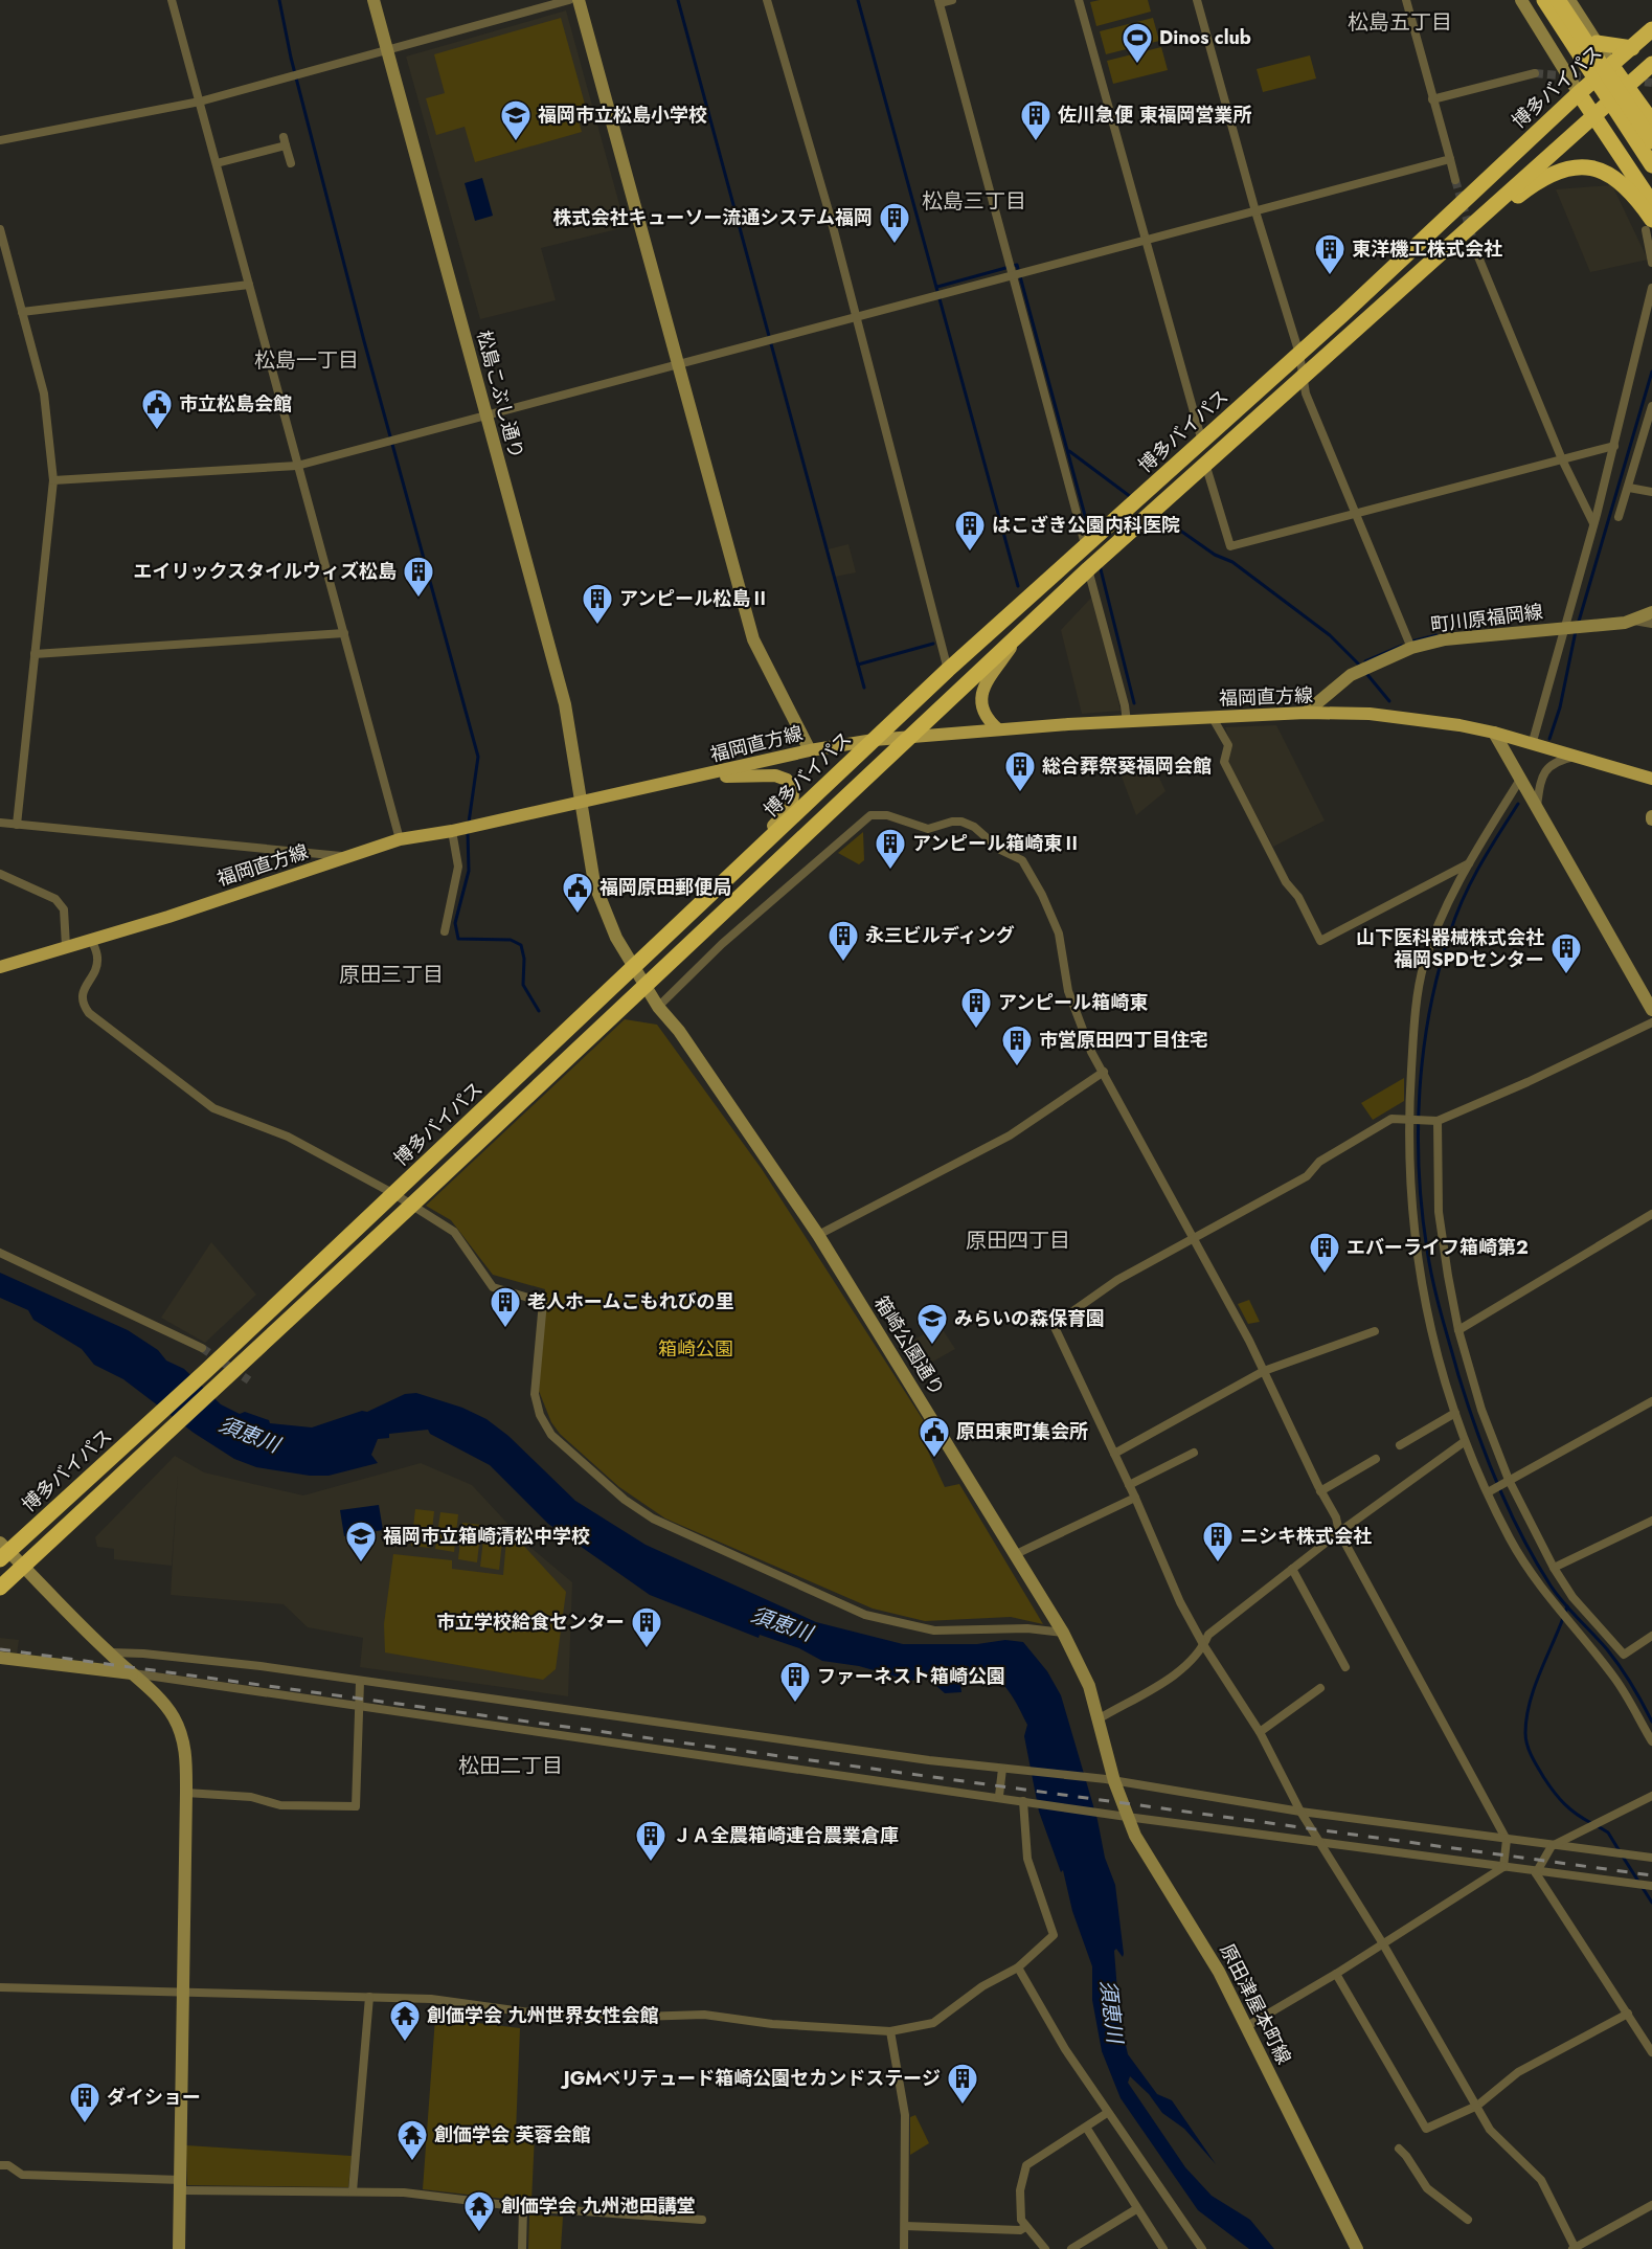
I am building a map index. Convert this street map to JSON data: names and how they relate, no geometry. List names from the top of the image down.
{
  "streets": {
    "highway": ["博多バイパス"],
    "main road": ["福岡直方線"],
    "street": [
      "松島こぶし通り",
      "町川原福岡線",
      "箱崎公園通り",
      "原田津屋本町線"
    ]
  },
  "crossings": [
    ["博多バイパス", "福岡直方線"],
    ["博多バイパス", "箱崎公園通り"],
    ["松島こぶし通り", "福岡直方線"],
    ["町川原福岡線", "福岡直方線"],
    ["箱崎公園通り", "原田津屋本町線"]
  ],
  "districts": [
    "松島五丁目",
    "松島三丁目",
    "松島一丁目",
    "原田三丁目",
    "原田四丁目",
    "松田二丁目"
  ],
  "water": ["須恵川"],
  "parks": ["箱崎公園"],
  "places": {
    "sports": ["Dinos club"],
    "school or university": ["福岡市立松島小学校", "みらいの森保育園", "福岡市立箱崎清松中学校"],
    "building": [
      "佐川急便 東福岡営業所",
      "株式会社キューソー流通システム福岡",
      "東洋機工株式会社",
      "はこざき公園内科医院",
      "エイリックスタイルウィズ松島",
      "アンピール松島Ⅱ",
      "総合葬祭葵福岡会館",
      "アンピール箱崎東Ⅱ",
      "永三ビルディング",
      "山下医科器械株式会社 福岡SPDセンター",
      "アンピール箱崎東",
      "市営原田四丁目住宅",
      "エバーライフ箱崎第２",
      "老人ホームこもれびの里",
      "ニシキ株式会社",
      "市立学校給食センター",
      "ファーネスト箱崎公園",
      "ＪＡ全農箱崎連合農業倉庫",
      "JGMベリテュード箱崎公園セカンドステージ",
      "ダイショー"
    ],
    "public building": ["市立松島会館", "福岡原田郵便局", "原田東町集会所"],
    "temple": ["創価学会 九州世界女性会館", "創価学会 芙蓉会館", "創価学会 九州池田講堂"]
  }
}
